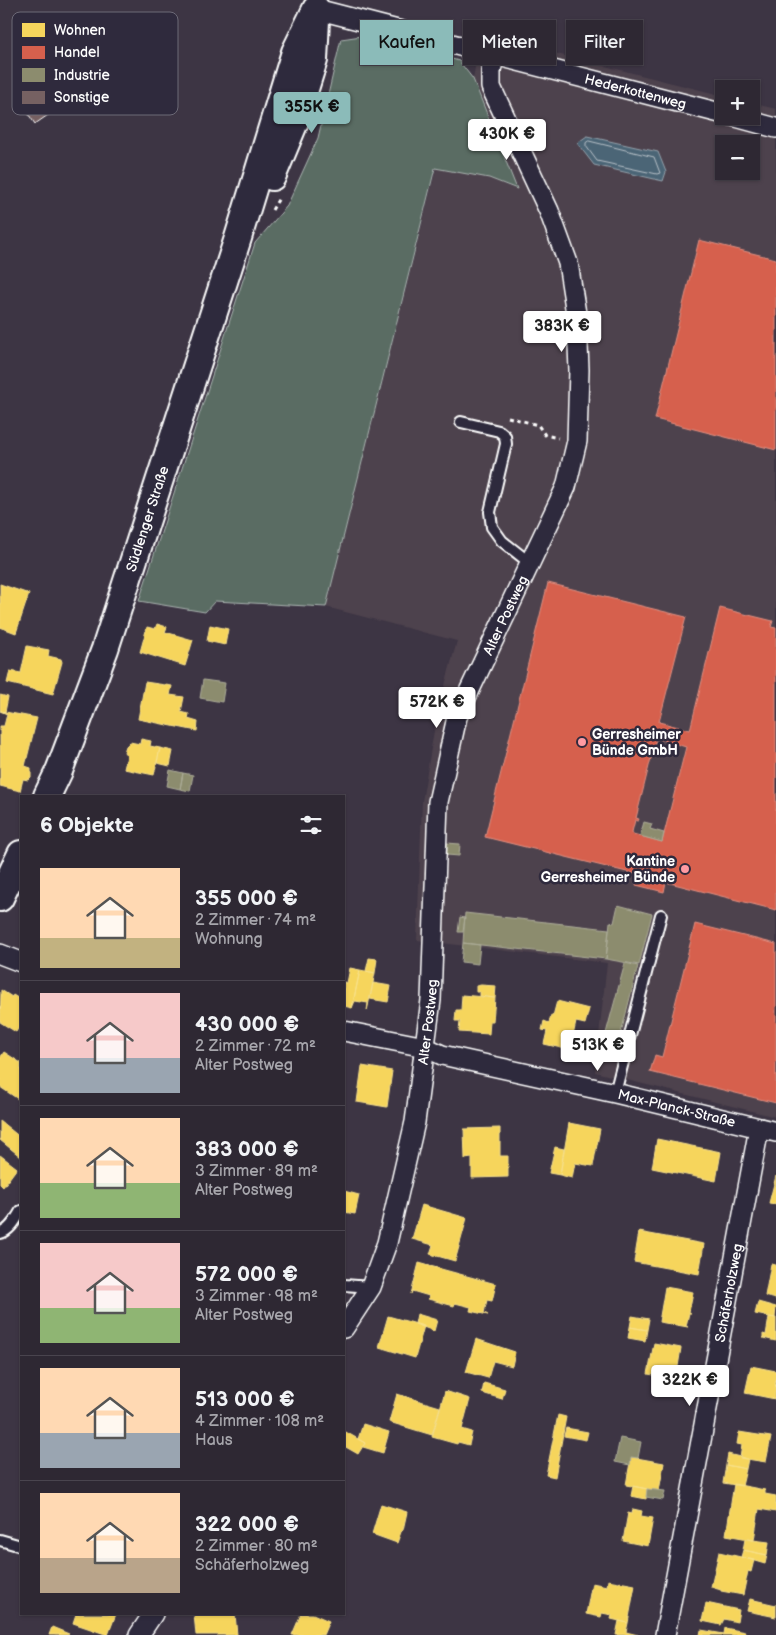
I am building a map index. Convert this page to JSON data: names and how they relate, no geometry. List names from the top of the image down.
{
  "streets": {
    "main road": ["Südlenger Straße"],
    "street": [
      "Hederkottenweg",
      "Alter Postweg",
      "Max-Planck-Straße",
      "Schäferholzweg"
    ]
  },
  "crossings": [
    ["Hederkottenweg", "Südlenger Straße"],
    ["Alter Postweg", "Max-Planck-Straße"],
    ["Max-Planck-Straße", "Schäferholzweg"]
  ],
  "places": ["Gerresheimer Bünde GmbH", "Kantine Gerresheimer Bünde"],
  "legend": [
    "Wohnen",
    "Handel",
    "Industrie",
    "Sonstige"
  ],
  "page": {
    "chip": ["Kaufen", "Mieten", "Filter"],
    "map_buttons": ["+", "−"],
    "price": [
      "355K €",
      "430K €",
      "383K €",
      "572K €",
      "513K €",
      "322K €"
    ],
    "heading": "6 Objekte",
    "list": [
      {
        "name": "355 000 €",
        "note": "2 Zimmer · 74 m² · Wohnung"
      },
      {
        "name": "430 000 €",
        "note": "2 Zimmer · 72 m² · Alter Postweg"
      },
      {
        "name": "383 000 €",
        "note": "3 Zimmer · 89 m² · Alter Postweg"
      },
      {
        "name": "572 000 €",
        "note": "3 Zimmer · 98 m² · Alter Postweg"
      },
      {
        "name": "513 000 €",
        "note": "4 Zimmer · 108 m² · Haus"
      },
      {
        "name": "322 000 €",
        "note": "2 Zimmer · 80 m² · Schäferholzweg"
      }
    ]
  }
}
